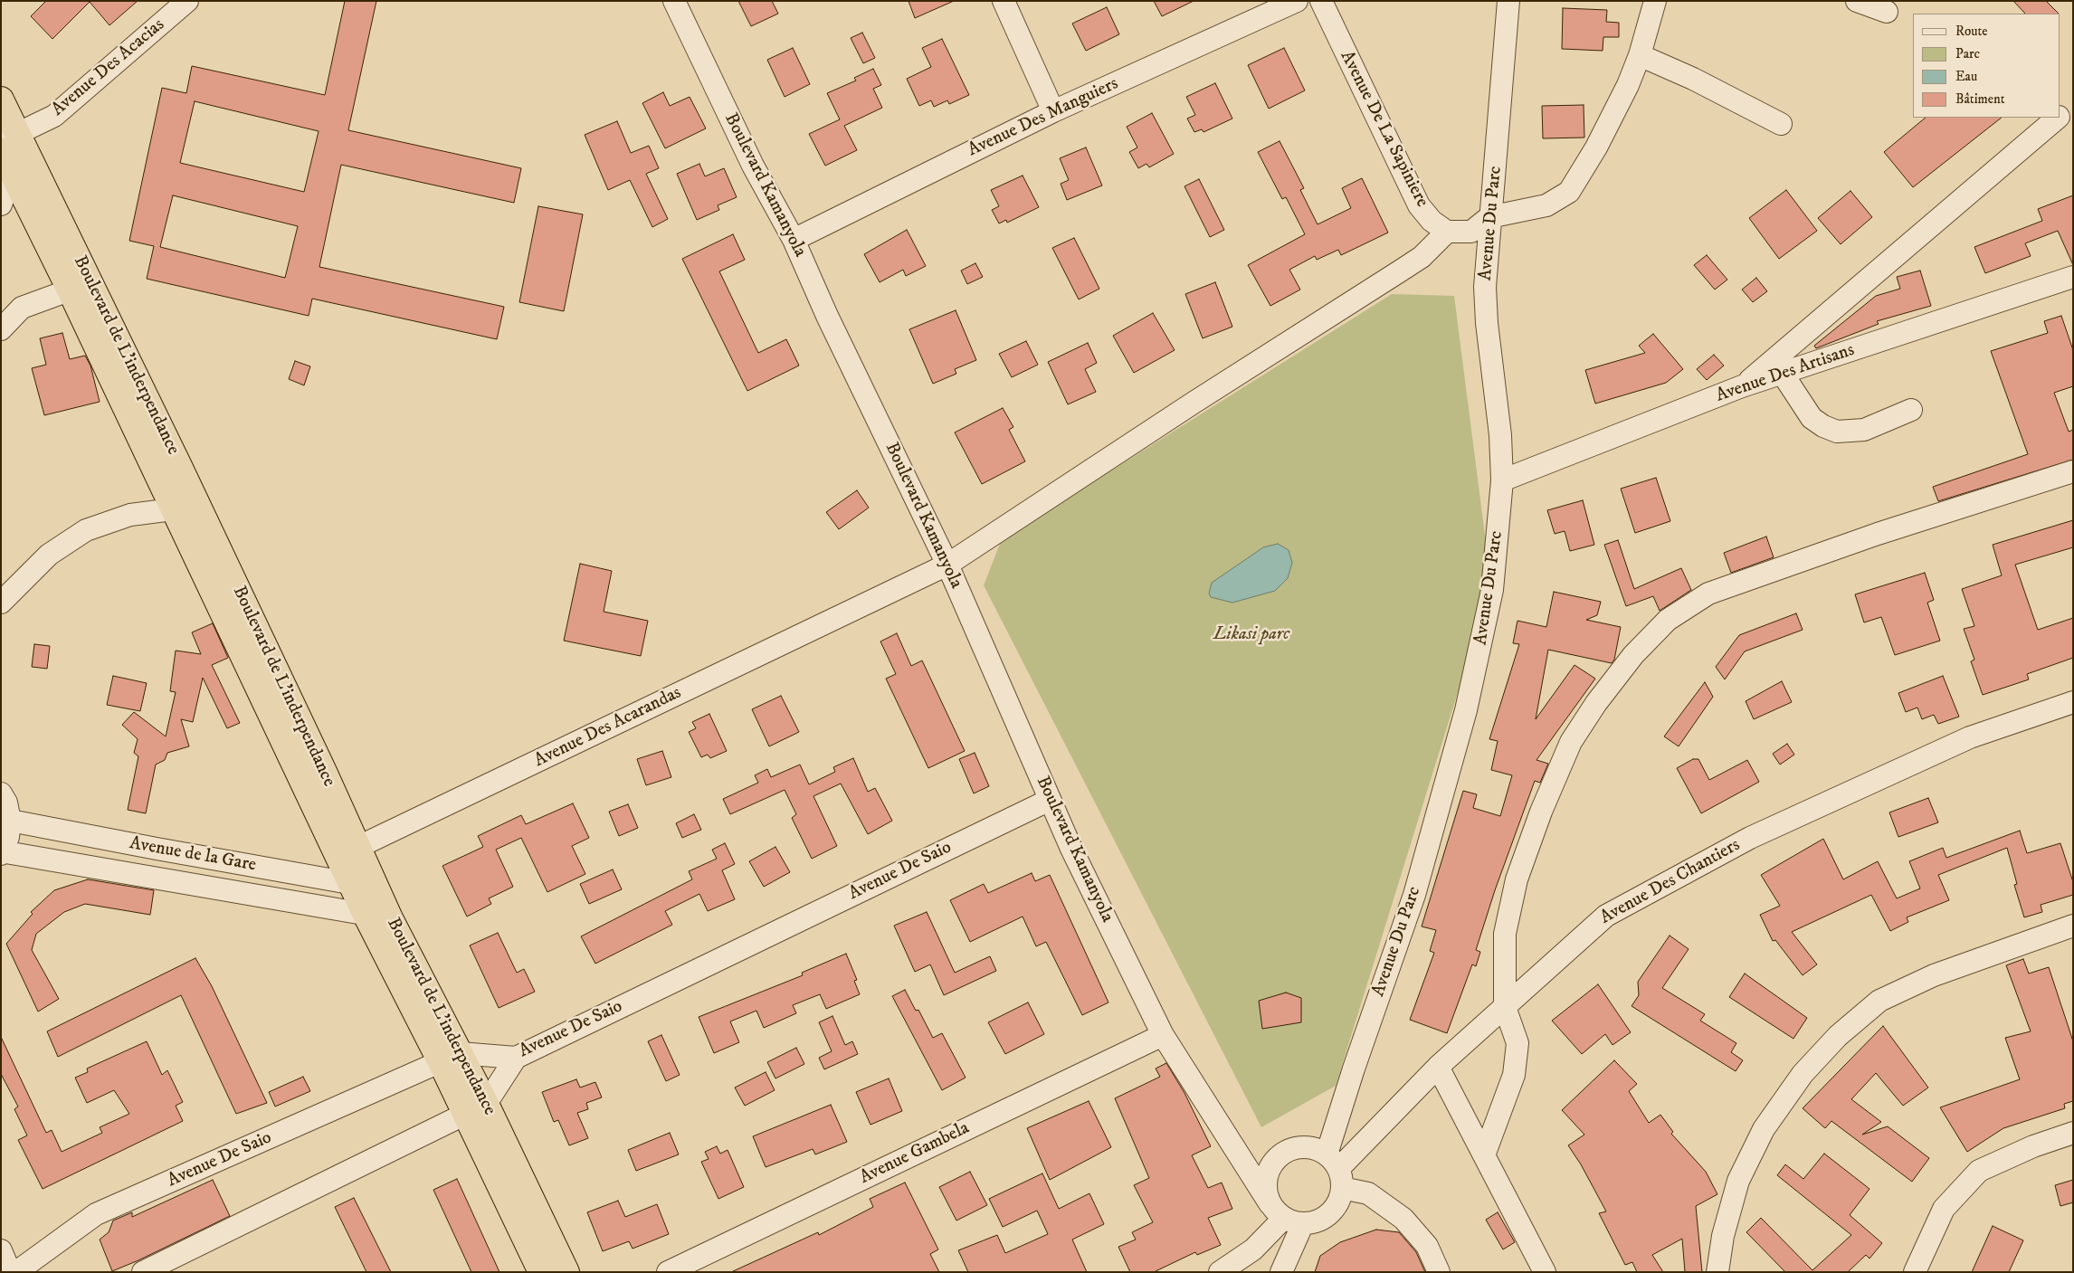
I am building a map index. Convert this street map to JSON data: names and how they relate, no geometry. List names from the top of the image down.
{
  "streets": {
    "highway": ["Boulevard de L'inderpendance"],
    "street": [
      "Avenue Des Acacias",
      "Avenue Des Manguiers",
      "Avenue De La Sapiniere",
      "Boulevard Kamanyola",
      "Avenue Du Parc",
      "Avenue Des Artisans",
      "Avenue Des Acarandas",
      "Avenue de la Gare",
      "Avenue De Saio",
      "Avenue Des Chantiers",
      "Avenue Gambela"
    ]
  },
  "crossings": [
    ["Avenue Des Acacias", "Boulevard de L'inderpendance"],
    ["Avenue Des Manguiers", "Boulevard Kamanyola"],
    ["Avenue De La Sapiniere", "Avenue Des Acarandas"],
    ["Boulevard Kamanyola", "Avenue Du Parc"],
    ["Boulevard Kamanyola", "Avenue Des Acarandas"],
    ["Boulevard Kamanyola", "Avenue De Saio"],
    ["Boulevard Kamanyola", "Avenue Gambela"],
    ["Avenue Du Parc", "Avenue Des Artisans"],
    ["Avenue Du Parc", "Avenue Des Chantiers"],
    ["Boulevard de L'inderpendance", "Avenue Des Acarandas"],
    ["Boulevard de L'inderpendance", "Avenue de la Gare"],
    ["Boulevard de L'inderpendance", "Avenue De Saio"]
  ],
  "parks": ["Likasi parc"],
  "legend": [
    "Route",
    "Parc",
    "Eau",
    "Bâtiment"
  ]
}
